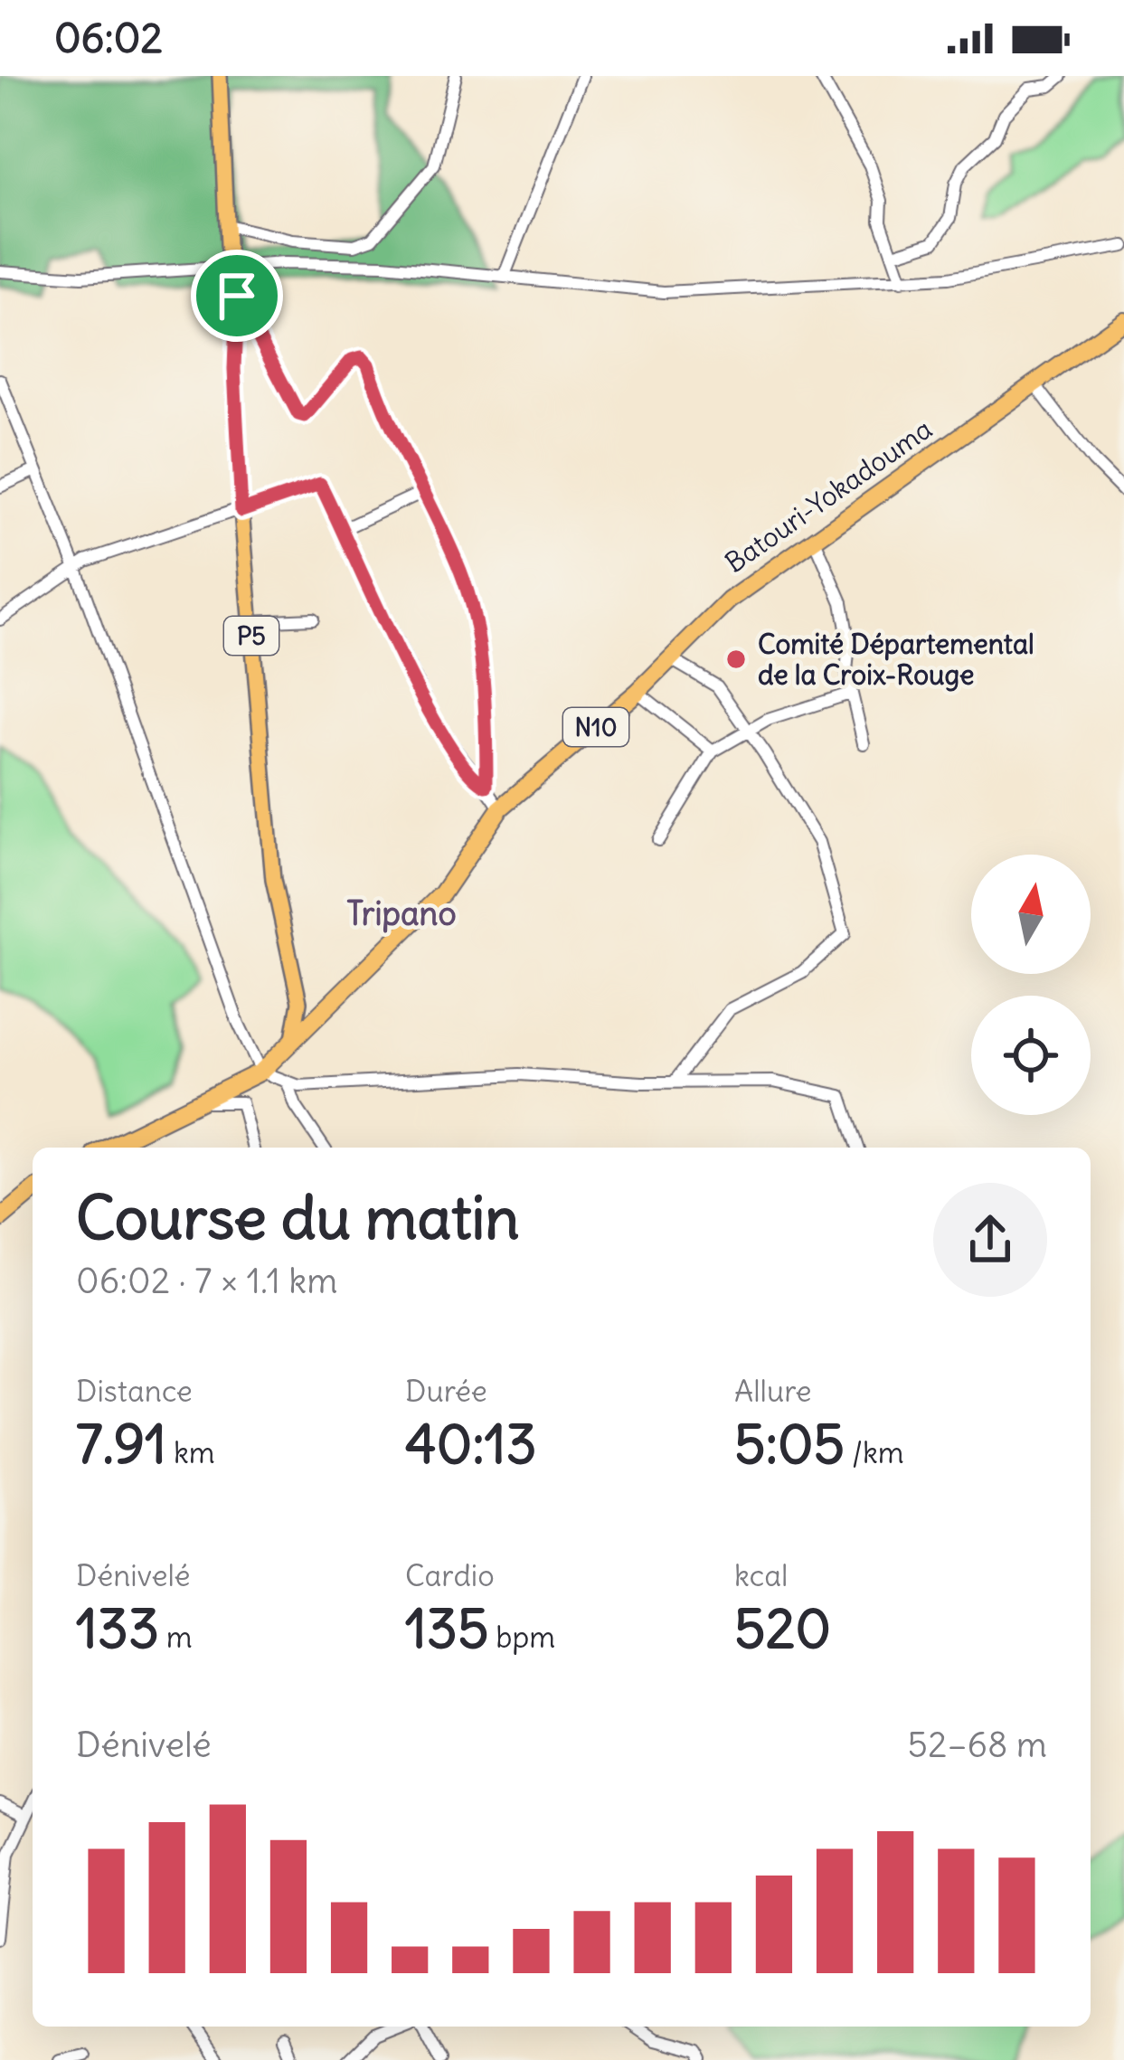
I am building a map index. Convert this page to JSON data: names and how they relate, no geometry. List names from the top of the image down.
{
  "streets": {
    "highway": ["Batouri-Yokadouma", "N10"],
    "main road": ["P5"]
  },
  "crossings": [
    ["Batouri-Yokadouma", "P5"]
  ],
  "districts": ["Tripano"],
  "places": ["Comité Départemental de la Croix-Rouge"],
  "north": "top",
  "page": {
    "status": "06:02",
    "heading": ["Course du matin", "06:02 · 7 × 1.1 km"],
    "stats": [
      ["Distance", "7.91 km"],
      ["Durée", "40:13"],
      ["Allure", "5:05 /km"],
      ["Dénivelé", "133 m"],
      ["Cardio", "135 bpm"],
      ["kcal", "520"]
    ],
    "chart": ["Dénivelé", "52–68 m"]
  }
}
